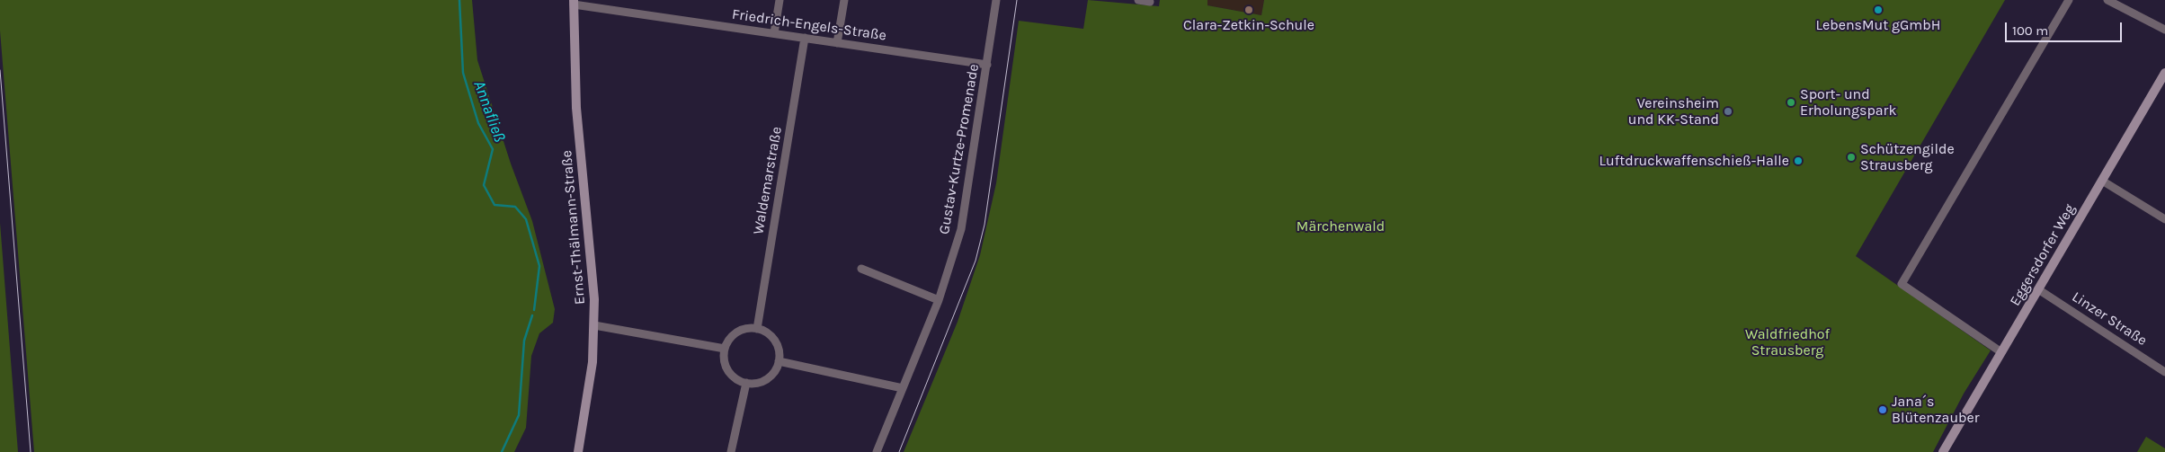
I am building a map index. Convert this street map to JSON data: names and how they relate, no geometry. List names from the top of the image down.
{
  "streets": {
    "main road": ["Ernst-Thälmann-Straße", "Eggersdorfer Weg"],
    "street": [
      "Friedrich-Engels-Straße",
      "Gustav-Kurtze-Promenade",
      "Waldemarstraße",
      "Linzer Straße"
    ]
  },
  "crossings": [
    ["Friedrich-Engels-Straße", "Gustav-Kurtze-Promenade"],
    ["Friedrich-Engels-Straße", "Waldemarstraße"],
    ["Friedrich-Engels-Straße", "Ernst-Thälmann-Straße"],
    ["Eggersdorfer Weg", "Linzer Straße"]
  ],
  "water": ["Annafließ"],
  "parks": ["Märchenwald", "Waldfriedhof Strausberg"],
  "places": [
    "Clara-Zetkin-Schule",
    "LebensMut gGmbH",
    "Sport- und Erholungspark",
    "Vereinsheim und KK-Stand",
    "Schützengilde Strausberg",
    "Luftdruckwaffenschieß-Halle",
    "Jana´s Blütenzauber"
  ],
  "scale_bar": "100 m"
}
